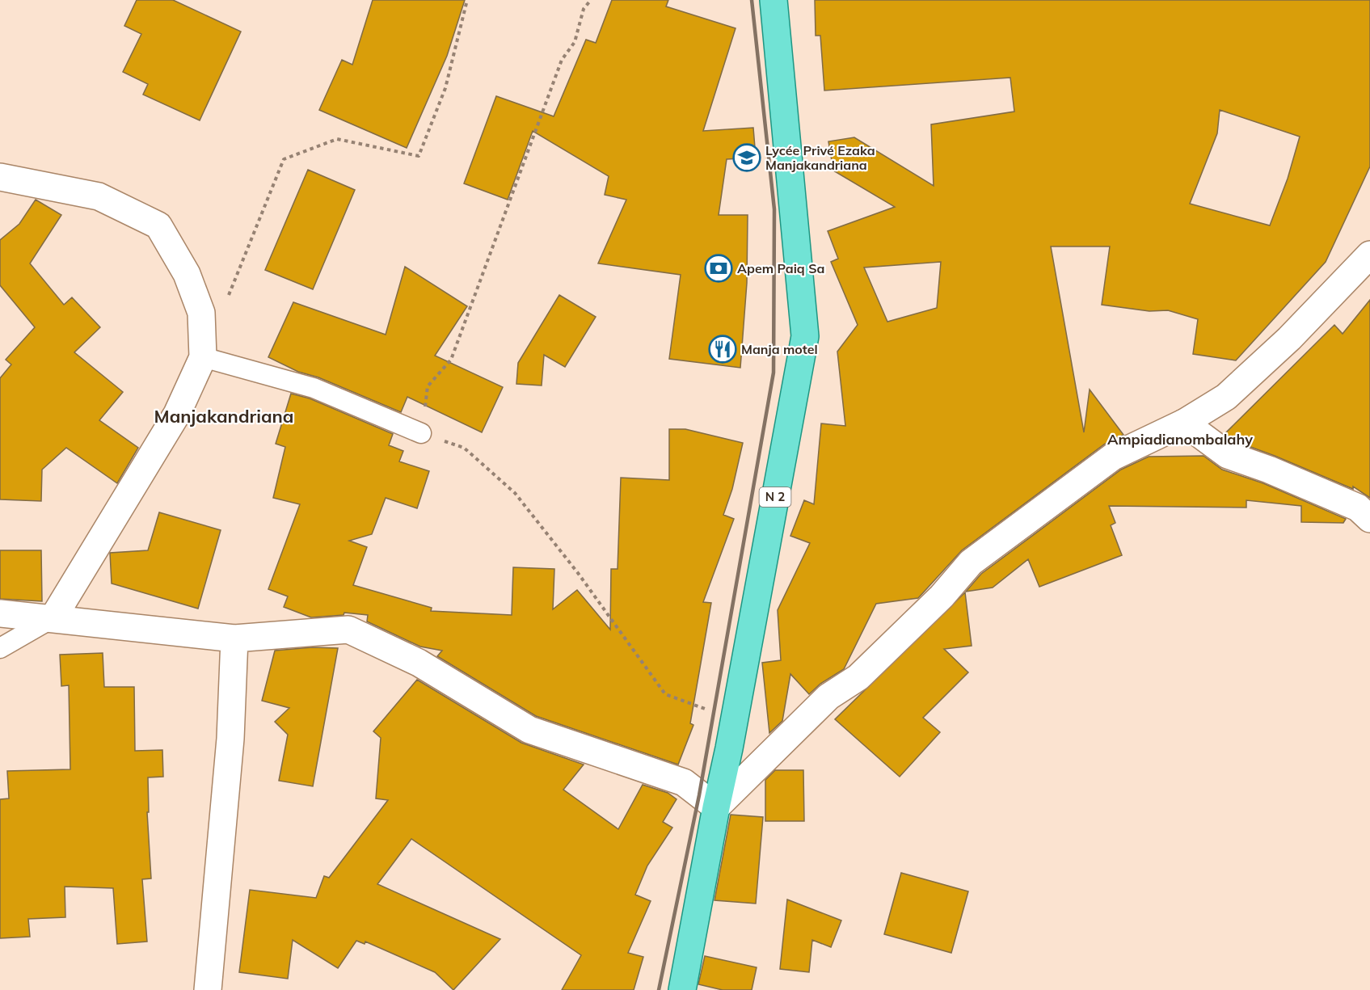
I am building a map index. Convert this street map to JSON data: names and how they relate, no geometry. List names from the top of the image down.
{
  "streets": {
    "main road": ["N 2"]
  },
  "districts": ["Manjakandriana", "Ampiadianombalahy"],
  "places": {
    "school or university": ["Lycée Privé Ezaka Manjakandriana"],
    "bank": ["Apem Paiq Sa"],
    "restaurant": ["Manja motel"]
  }
}
